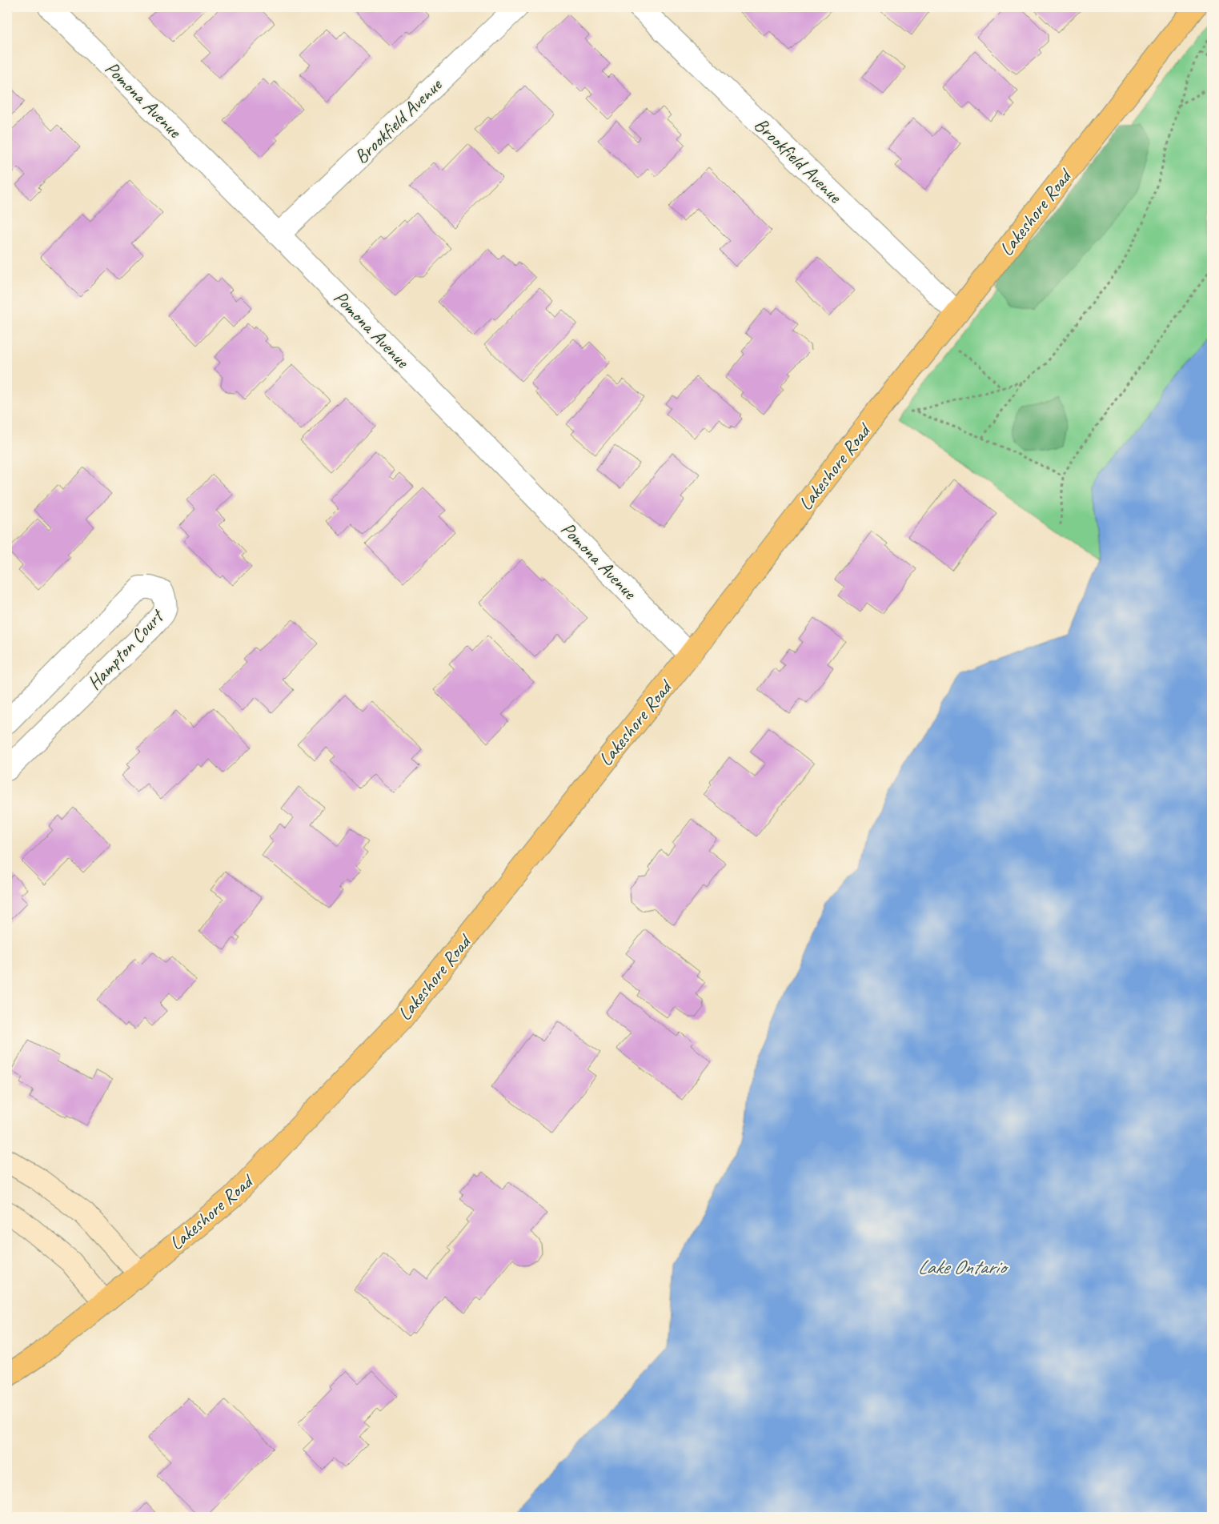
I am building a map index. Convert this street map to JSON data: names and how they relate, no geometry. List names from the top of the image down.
{
  "streets": {
    "main road": ["Lakeshore Road"],
    "street": ["Pomona Avenue", "Brookfield Avenue", "Hampton Court"]
  },
  "crossings": [
    ["Pomona Avenue", "Brookfield Avenue"],
    ["Pomona Avenue", "Lakeshore Road"],
    ["Brookfield Avenue", "Lakeshore Road"]
  ],
  "water": ["Lake Ontario"]
}
